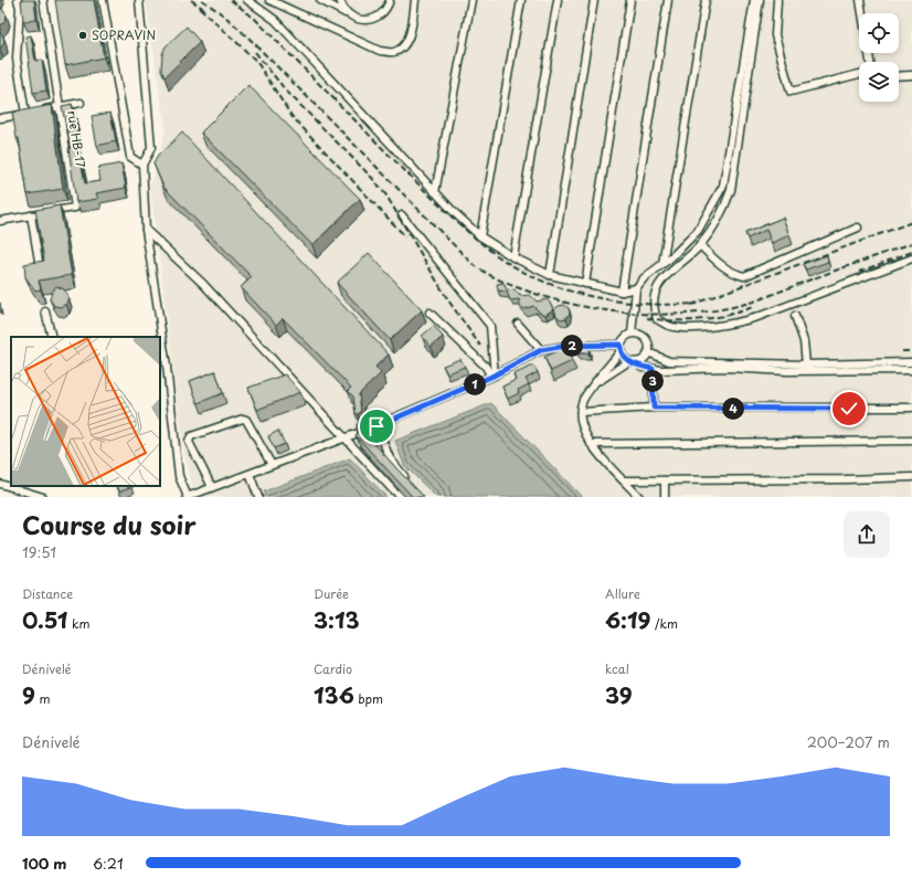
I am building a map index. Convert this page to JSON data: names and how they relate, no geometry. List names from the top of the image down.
{
  "streets": {
    "street": ["rue HB-17"]
  },
  "places": ["SOPRAVIN"],
  "page": {
    "pins": [
      "2",
      "3",
      "1",
      "4"
    ],
    "heading": ["Course du soir", "19:51"],
    "stats": [
      ["Distance", "0.51 km"],
      ["Durée", "3:13"],
      ["Allure", "6:19 /km"],
      ["Dénivelé", "9 m"],
      ["Cardio", "136 bpm"],
      ["kcal", "39"]
    ],
    "chart": ["Dénivelé", "200–207 m"],
    "list": [
      {
        "name": "100 m",
        "note": "6:21"
      }
    ]
  }
}
